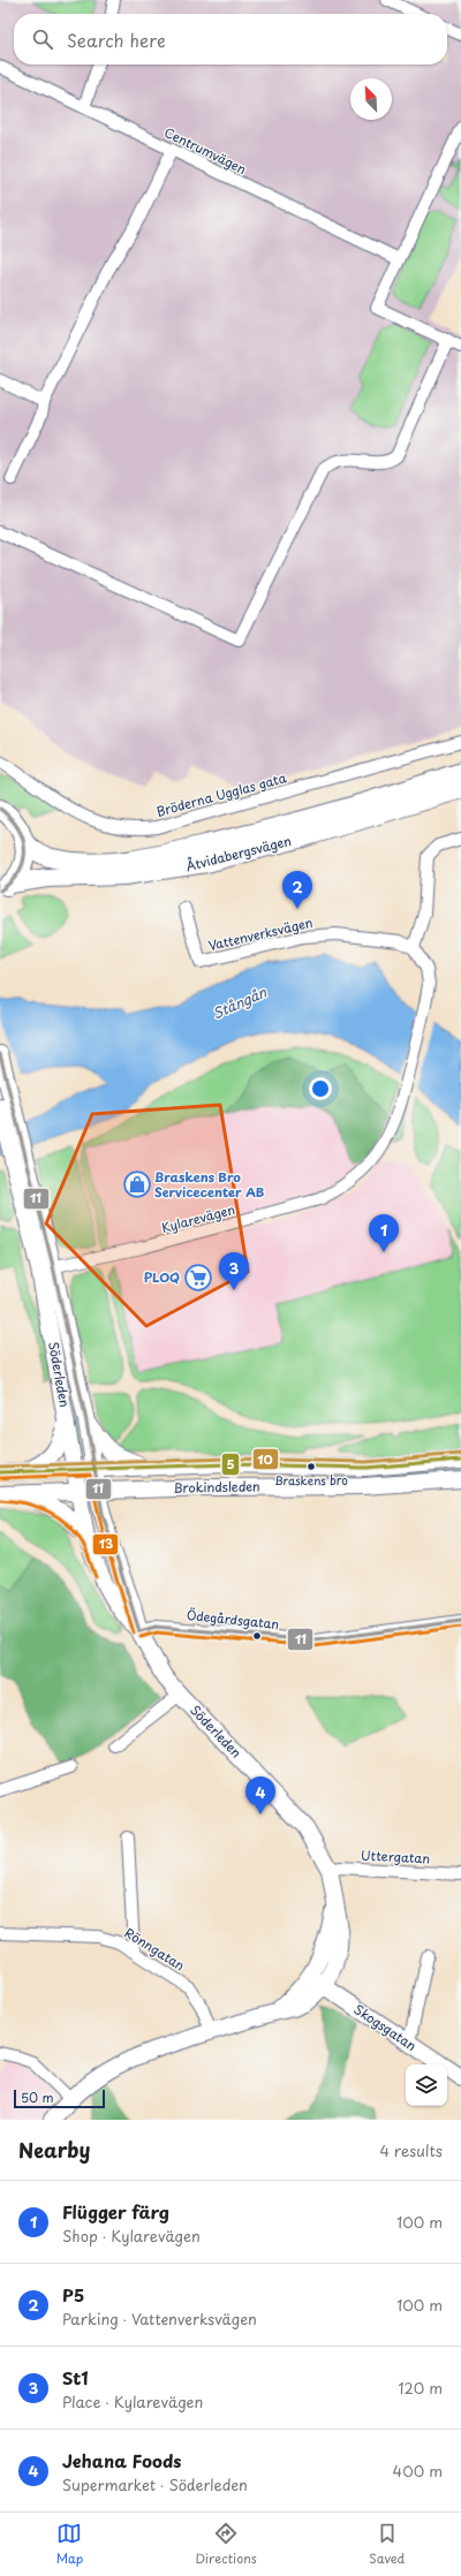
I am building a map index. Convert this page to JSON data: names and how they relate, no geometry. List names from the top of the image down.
{
  "streets": {
    "main road": [
      "Åtvidabergsvägen",
      "Söderleden",
      "Brokindsleden",
      "Skogsgatan"
    ],
    "street": [
      "Centrumvägen",
      "Bröderna Ugglas gata",
      "Vattenverksvägen",
      "Kylarevägen",
      "Ödegårdsgatan",
      "Uttergatan",
      "Rönngatan"
    ]
  },
  "crossings": [
    ["Vattenverksvägen", "Kylarevägen"],
    ["Kylarevägen", "Söderleden"],
    ["Söderleden", "Brokindsleden"],
    ["Söderleden", "Ödegårdsgatan"],
    ["Söderleden", "Uttergatan"],
    ["Söderleden", "Rönngatan"],
    ["Söderleden", "Skogsgatan"]
  ],
  "water": ["Stångån"],
  "places": {
    "shop": ["Braskens Bro Servicecenter AB"],
    "supermarket": ["PLOQ"],
    "other": ["Braskens bro"]
  },
  "lines": [
    "transit line 11",
    "transit line 10",
    "transit line 5",
    "transit line 13"
  ],
  "scale_bar": "50 m",
  "north": "top left",
  "page": {
    "search": "Search here",
    "pins": [
      "2",
      "1",
      "3",
      "4"
    ],
    "scale": "50 m",
    "heading": ["Nearby", "4 results"],
    "list": [
      {
        "mark": "1",
        "name": "Flügger färg",
        "note": "Shop · Kylarevägen",
        "value": "100 m"
      },
      {
        "mark": "2",
        "name": "P5",
        "note": "Parking · Vattenverksvägen",
        "value": "100 m"
      },
      {
        "mark": "3",
        "name": "St1",
        "note": "Place · Kylarevägen",
        "value": "120 m"
      },
      {
        "mark": "4",
        "name": "Jehana Foods",
        "note": "Supermarket · Söderleden",
        "value": "400 m"
      }
    ],
    "nav": ["Map", "Directions", "Saved"]
  }
}
